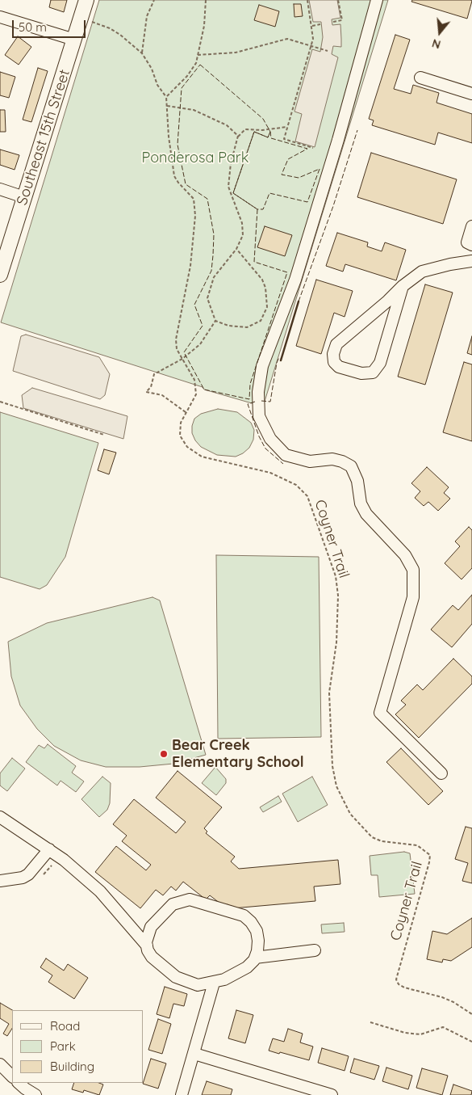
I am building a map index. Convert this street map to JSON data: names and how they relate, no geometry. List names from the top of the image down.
{
  "streets": {
    "main road": ["Southeast 15th Street"],
    "path": ["Coyner Trail"]
  },
  "parks": ["Ponderosa Park"],
  "places": ["Bear Creek Elementary School"],
  "legend": ["Road", "Park", "Building"],
  "scale_bar": "50 m",
  "north": "bottom"
}
